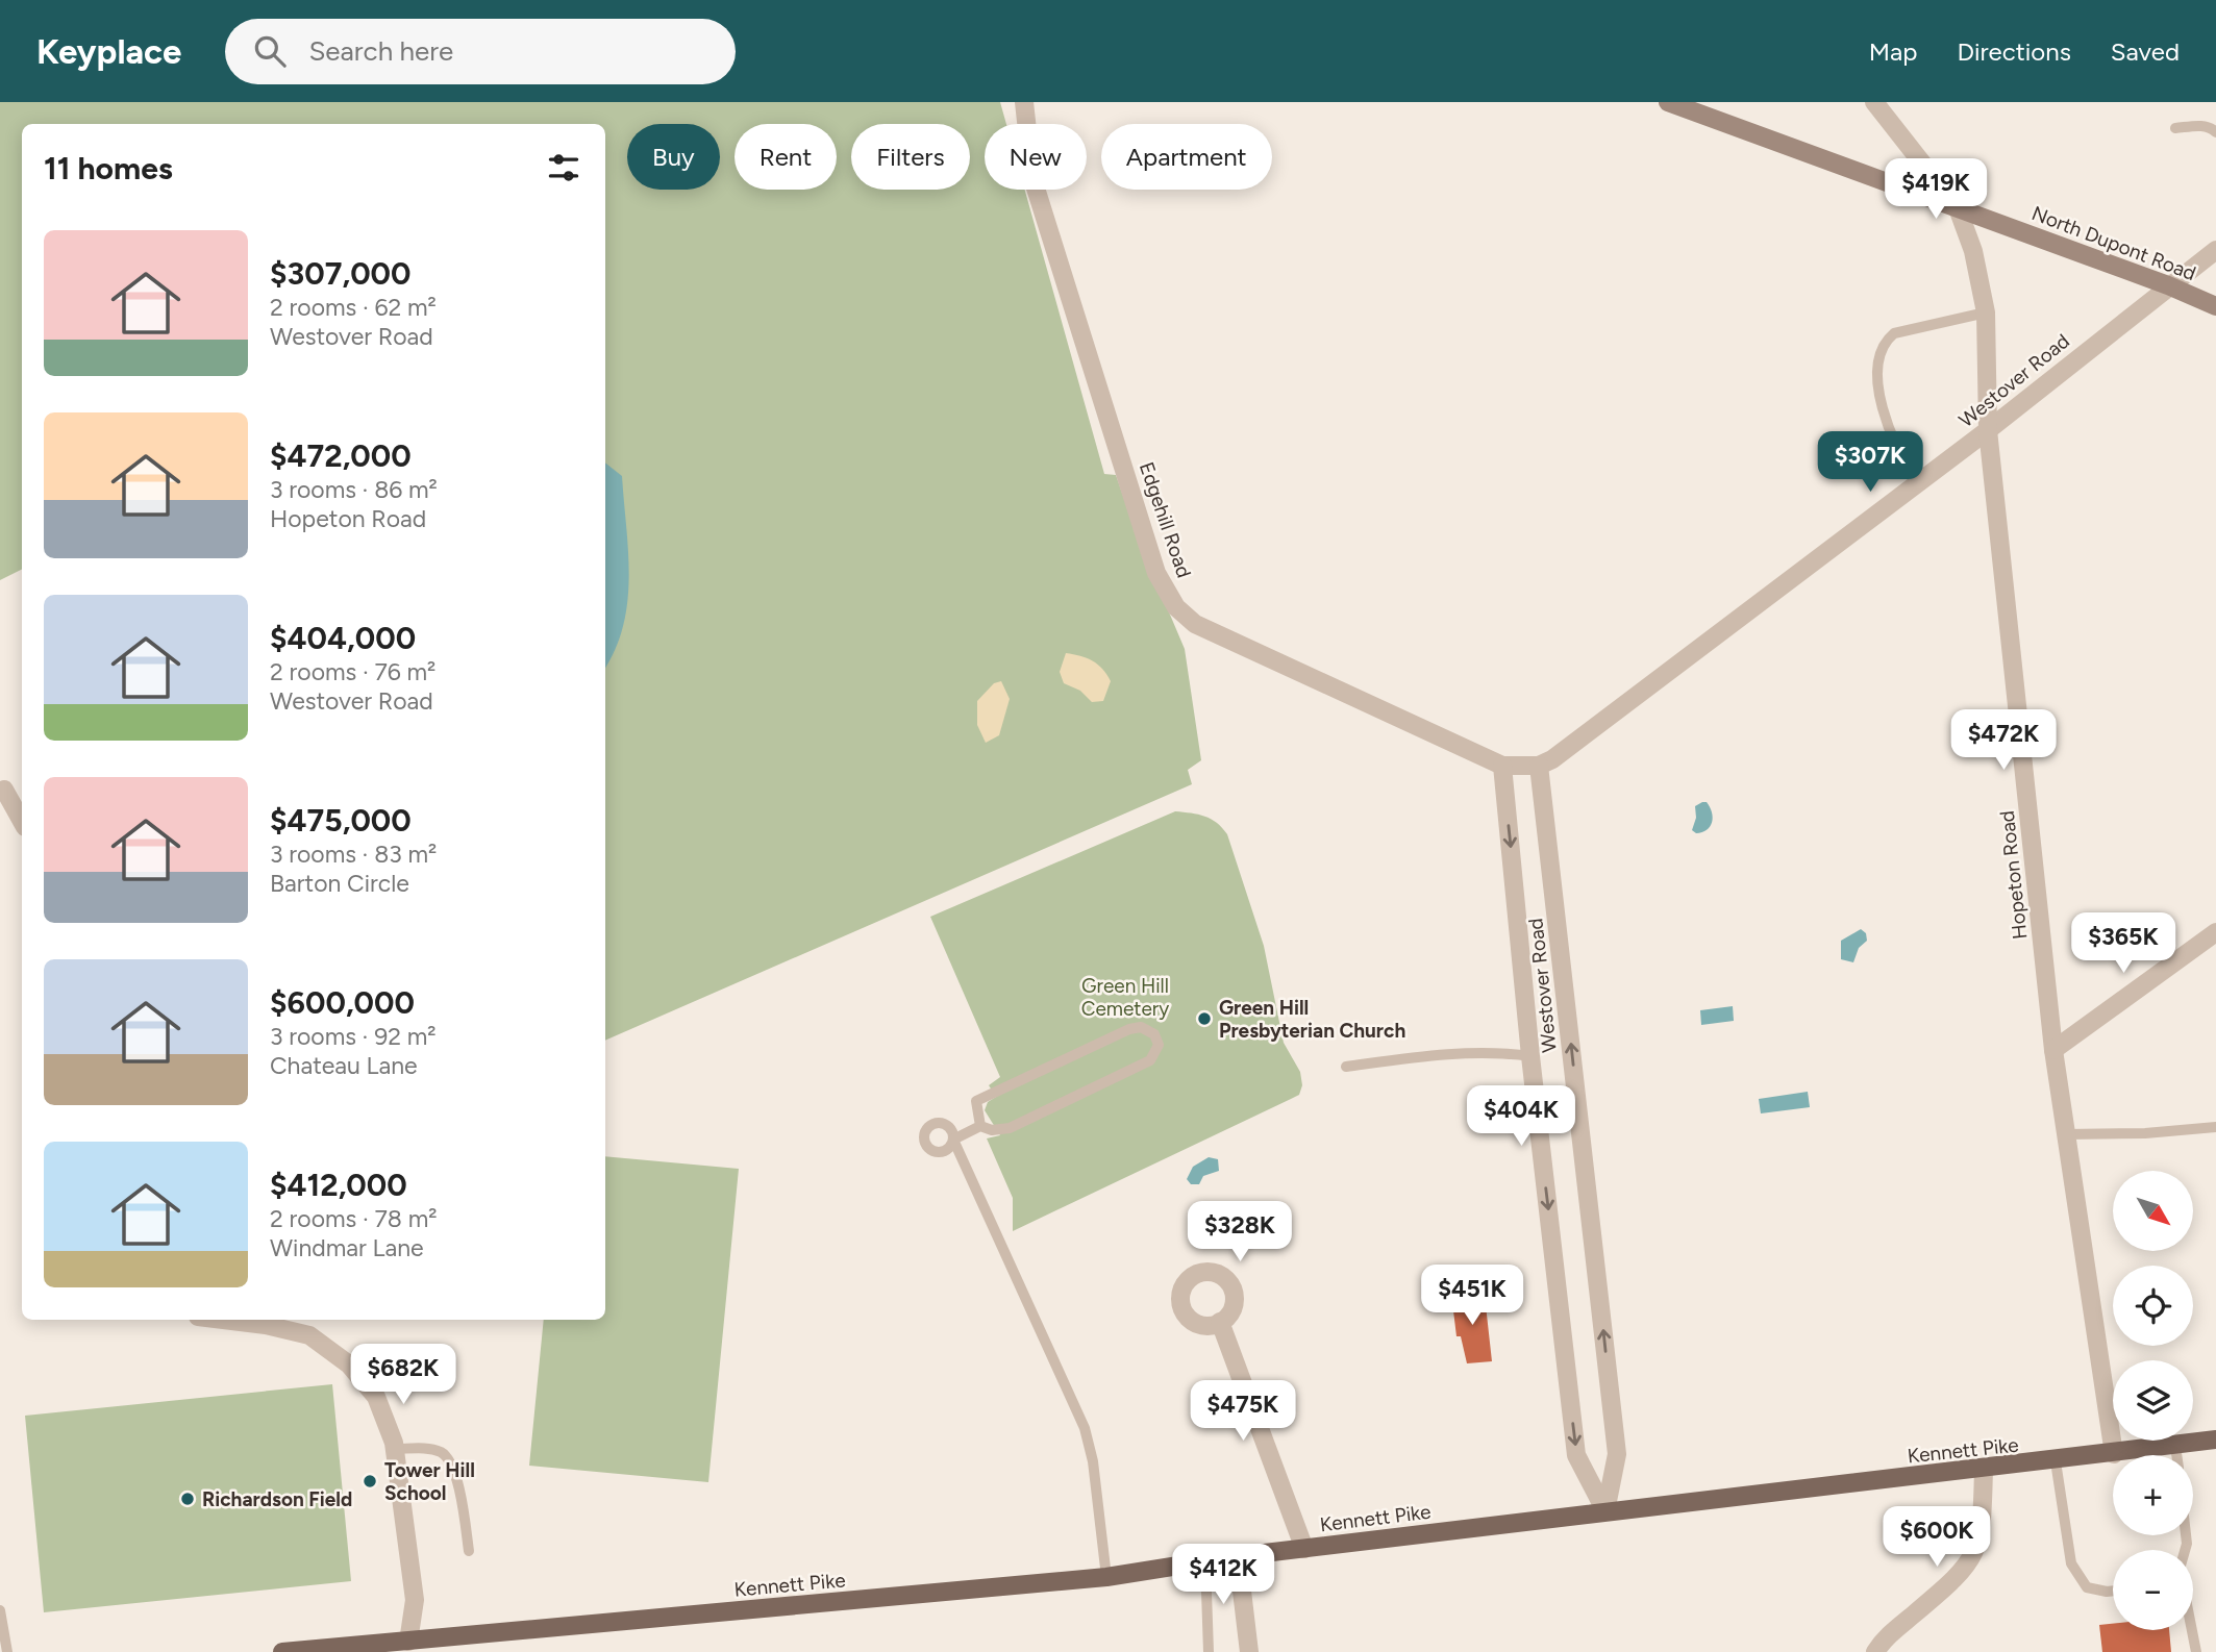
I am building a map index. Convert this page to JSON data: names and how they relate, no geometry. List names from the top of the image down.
{
  "streets": {
    "main road": ["North Dupont Road", "Kennett Pike"],
    "street": ["Westover Road", "Edgehill Road", "Hopeton Road"]
  },
  "crossings": [
    ["North Dupont Road", "Westover Road"],
    ["North Dupont Road", "Hopeton Road"],
    ["Westover Road", "Edgehill Road"],
    ["Westover Road", "Hopeton Road"],
    ["Westover Road", "Kennett Pike"],
    ["Hopeton Road", "Kennett Pike"]
  ],
  "parks": ["Green Hill Cemetery"],
  "places": ["Green Hill Presbyterian Church", "Tower Hill School", "Richardson Field"],
  "north": "bottom right",
  "page": {
    "header": "Keyplace",
    "search": "Search here",
    "nav": ["Map", "Directions", "Saved"],
    "chip": [
      "Buy",
      "Rent",
      "Filters",
      "New",
      "Apartment"
    ],
    "heading": "11 homes",
    "price": [
      "$419K",
      "$307K",
      "$472K",
      "$365K",
      "$404K",
      "$328K",
      "$451K",
      "$682K",
      "$475K",
      "$600K",
      "$412K"
    ],
    "list": [
      {
        "name": "$307,000",
        "note": "2 rooms · 62 m² · Westover Road"
      },
      {
        "name": "$472,000",
        "note": "3 rooms · 86 m² · Hopeton Road"
      },
      {
        "name": "$404,000",
        "note": "2 rooms · 76 m² · Westover Road"
      },
      {
        "name": "$475,000",
        "note": "3 rooms · 83 m² · Barton Circle"
      },
      {
        "name": "$600,000",
        "note": "3 rooms · 92 m² · Chateau Lane"
      },
      {
        "name": "$412,000",
        "note": "2 rooms · 78 m² · Windmar Lane"
      }
    ],
    "map_buttons": ["+", "−"]
  }
}
